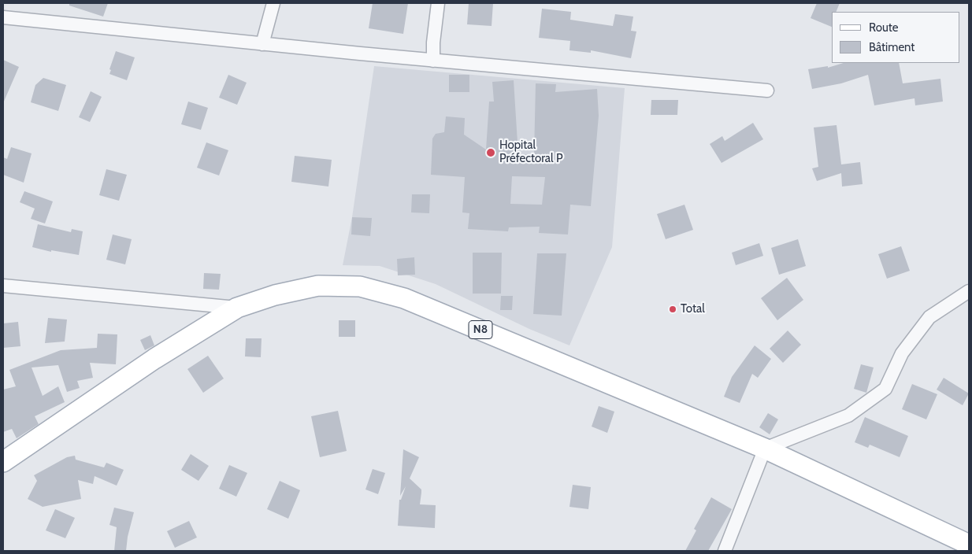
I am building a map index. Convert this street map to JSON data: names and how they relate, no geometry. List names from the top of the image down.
{
  "streets": {
    "main road": ["N8"]
  },
  "places": ["Hopital Préfectoral P", "Total"],
  "legend": ["Route", "Bâtiment"]
}
